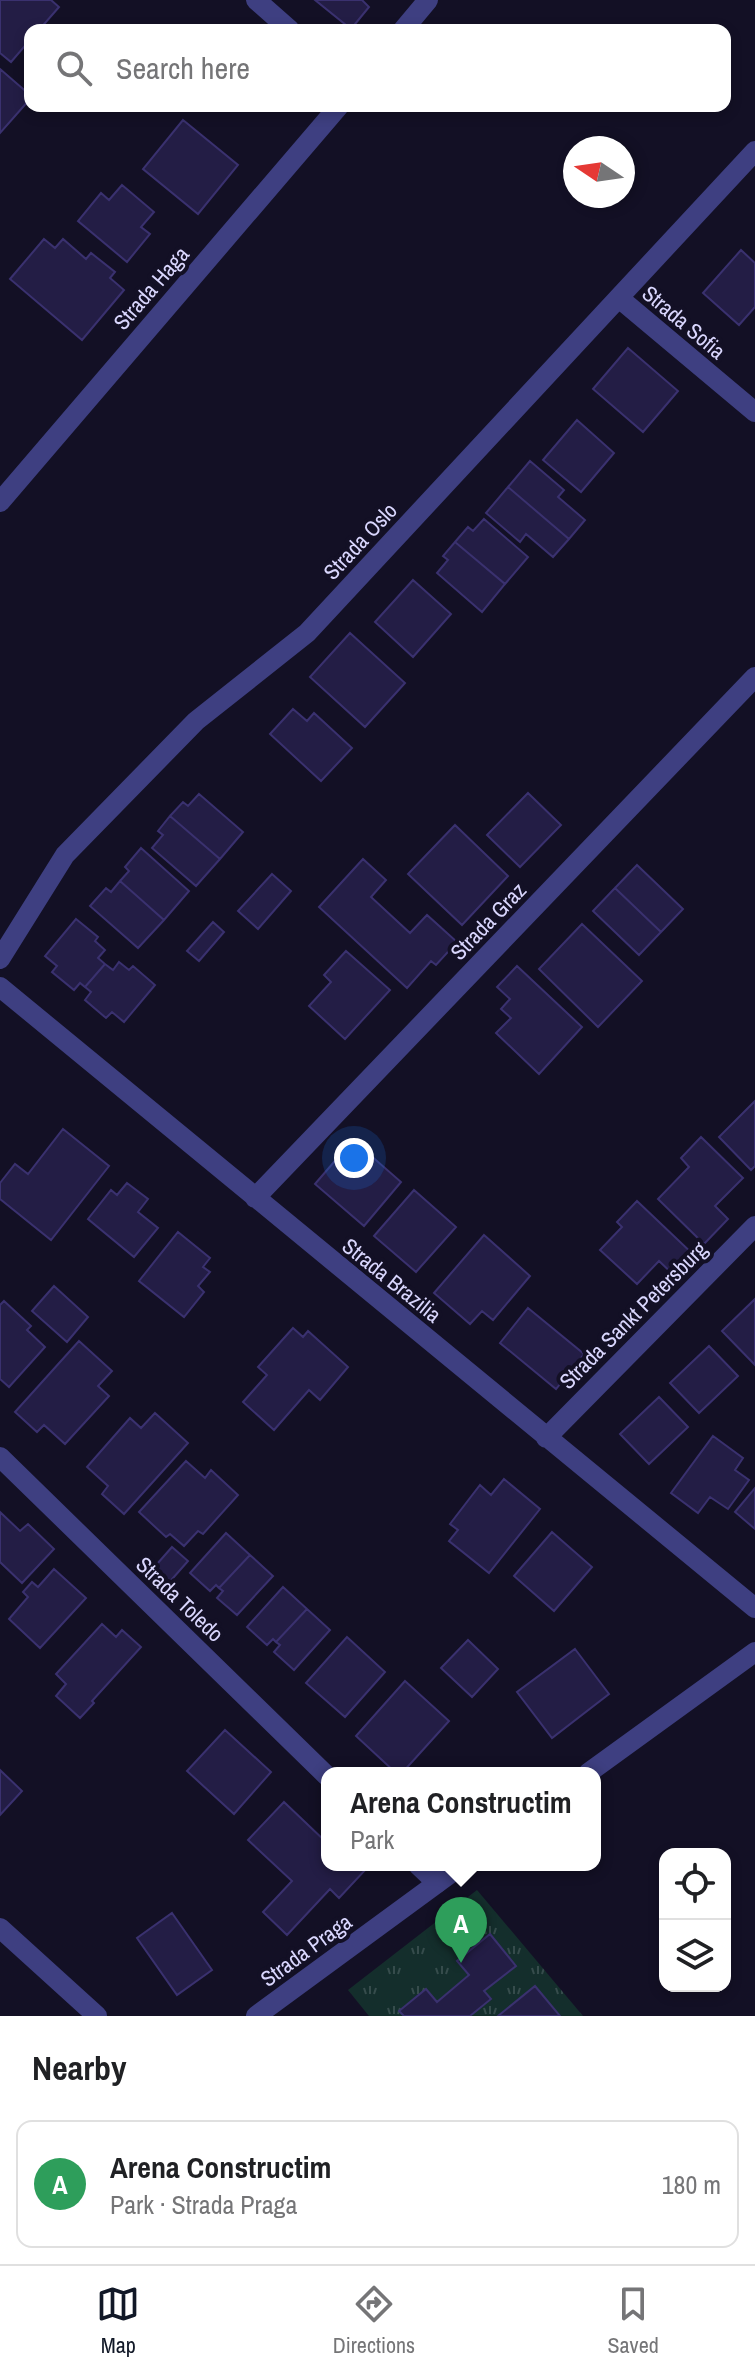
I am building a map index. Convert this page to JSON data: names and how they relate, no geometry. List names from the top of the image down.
{
  "streets": {
    "street": [
      "Strada Haga",
      "Strada Sofia",
      "Strada Oslo",
      "Strada Graz",
      "Strada Brazilia",
      "Strada Sankt Petersburg",
      "Strada Toledo",
      "Strada Praga"
    ]
  },
  "crossings": [
    ["Strada Sofia", "Strada Oslo"],
    ["Strada Graz", "Strada Brazilia"],
    ["Strada Brazilia", "Strada Sankt Petersburg"]
  ],
  "north": "left",
  "page": {
    "search": "Search here",
    "popup": ["Arena Constructim", "Park"],
    "pins": "A",
    "heading": "Nearby",
    "list": [
      {
        "mark": "A",
        "name": "Arena Constructim",
        "note": "Park · Strada Praga",
        "value": "180 m"
      }
    ],
    "nav": ["Map", "Directions", "Saved"]
  }
}
